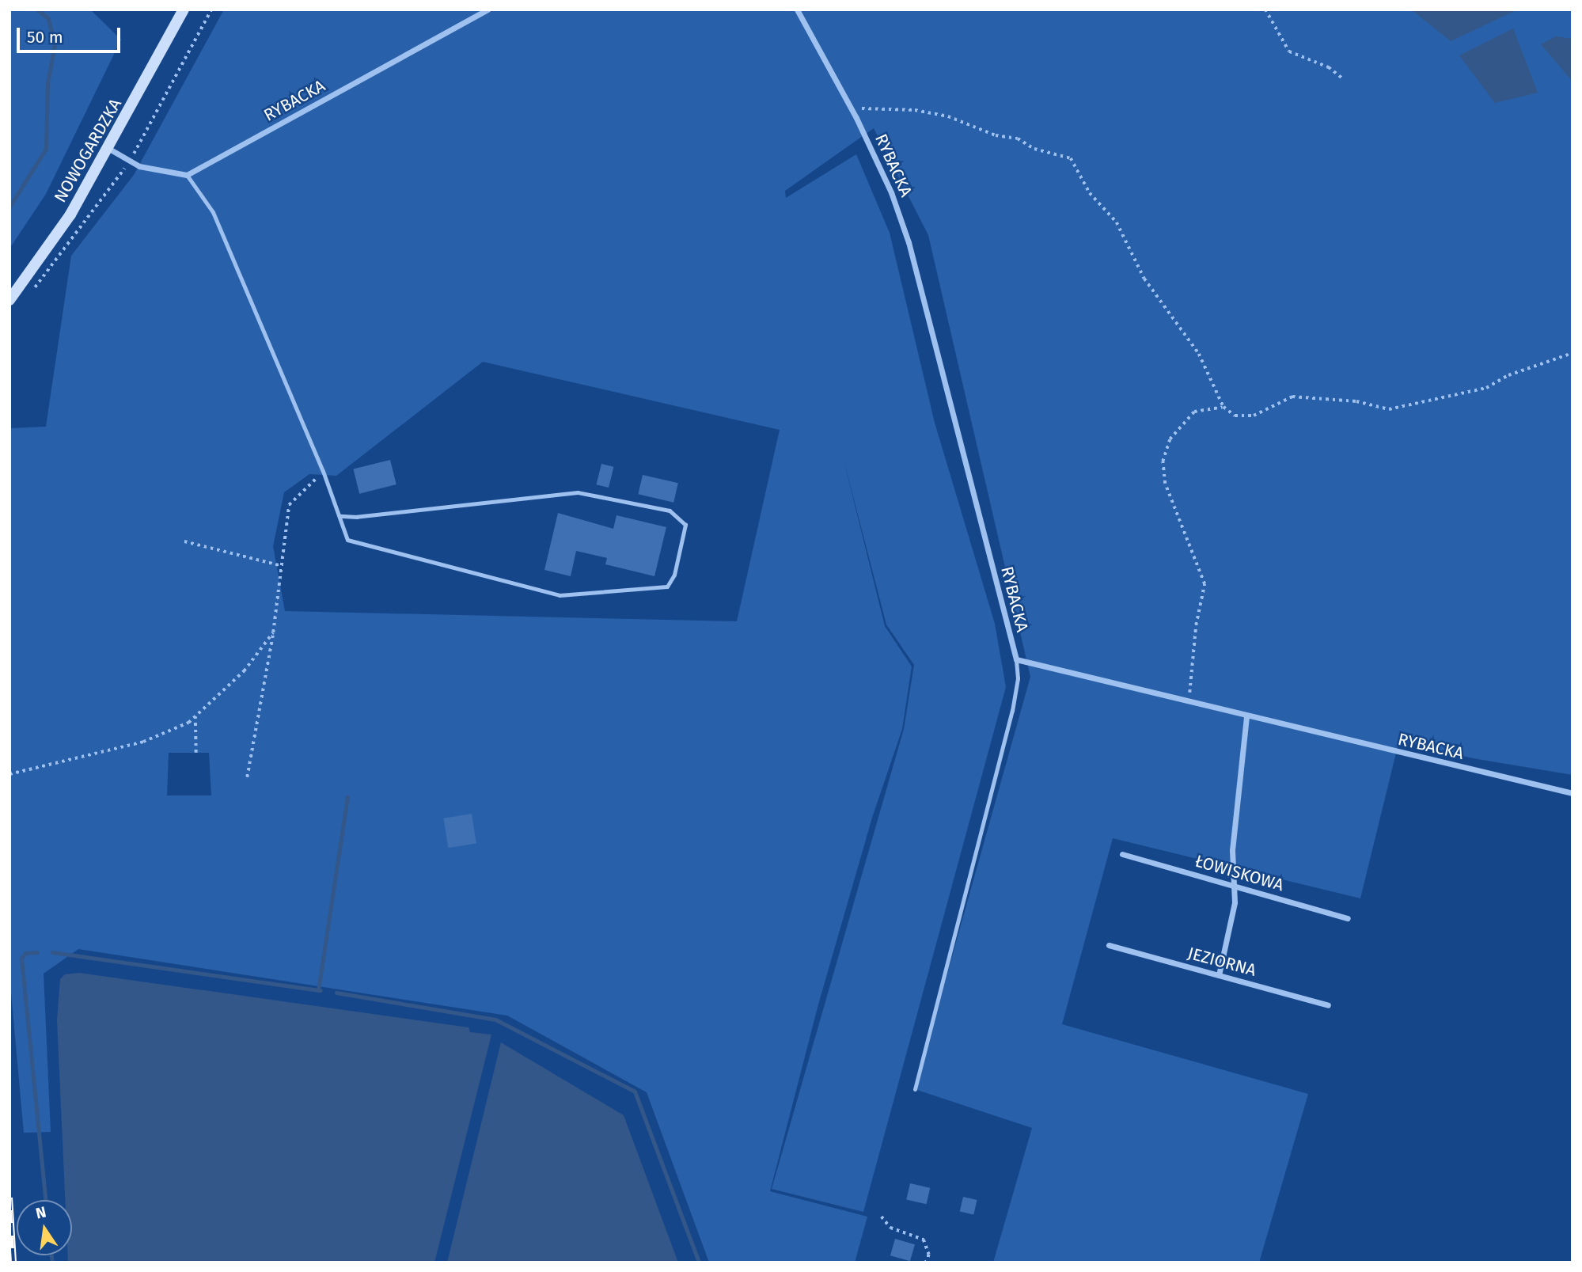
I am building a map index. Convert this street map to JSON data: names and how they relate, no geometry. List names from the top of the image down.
{
  "streets": {
    "street": [
      "RYBACKA",
      "NOWOGARDZKA",
      "ŁOWISKOWA",
      "JEZIORNA"
    ]
  },
  "scale_bar": "50 m",
  "north": "top"
}
